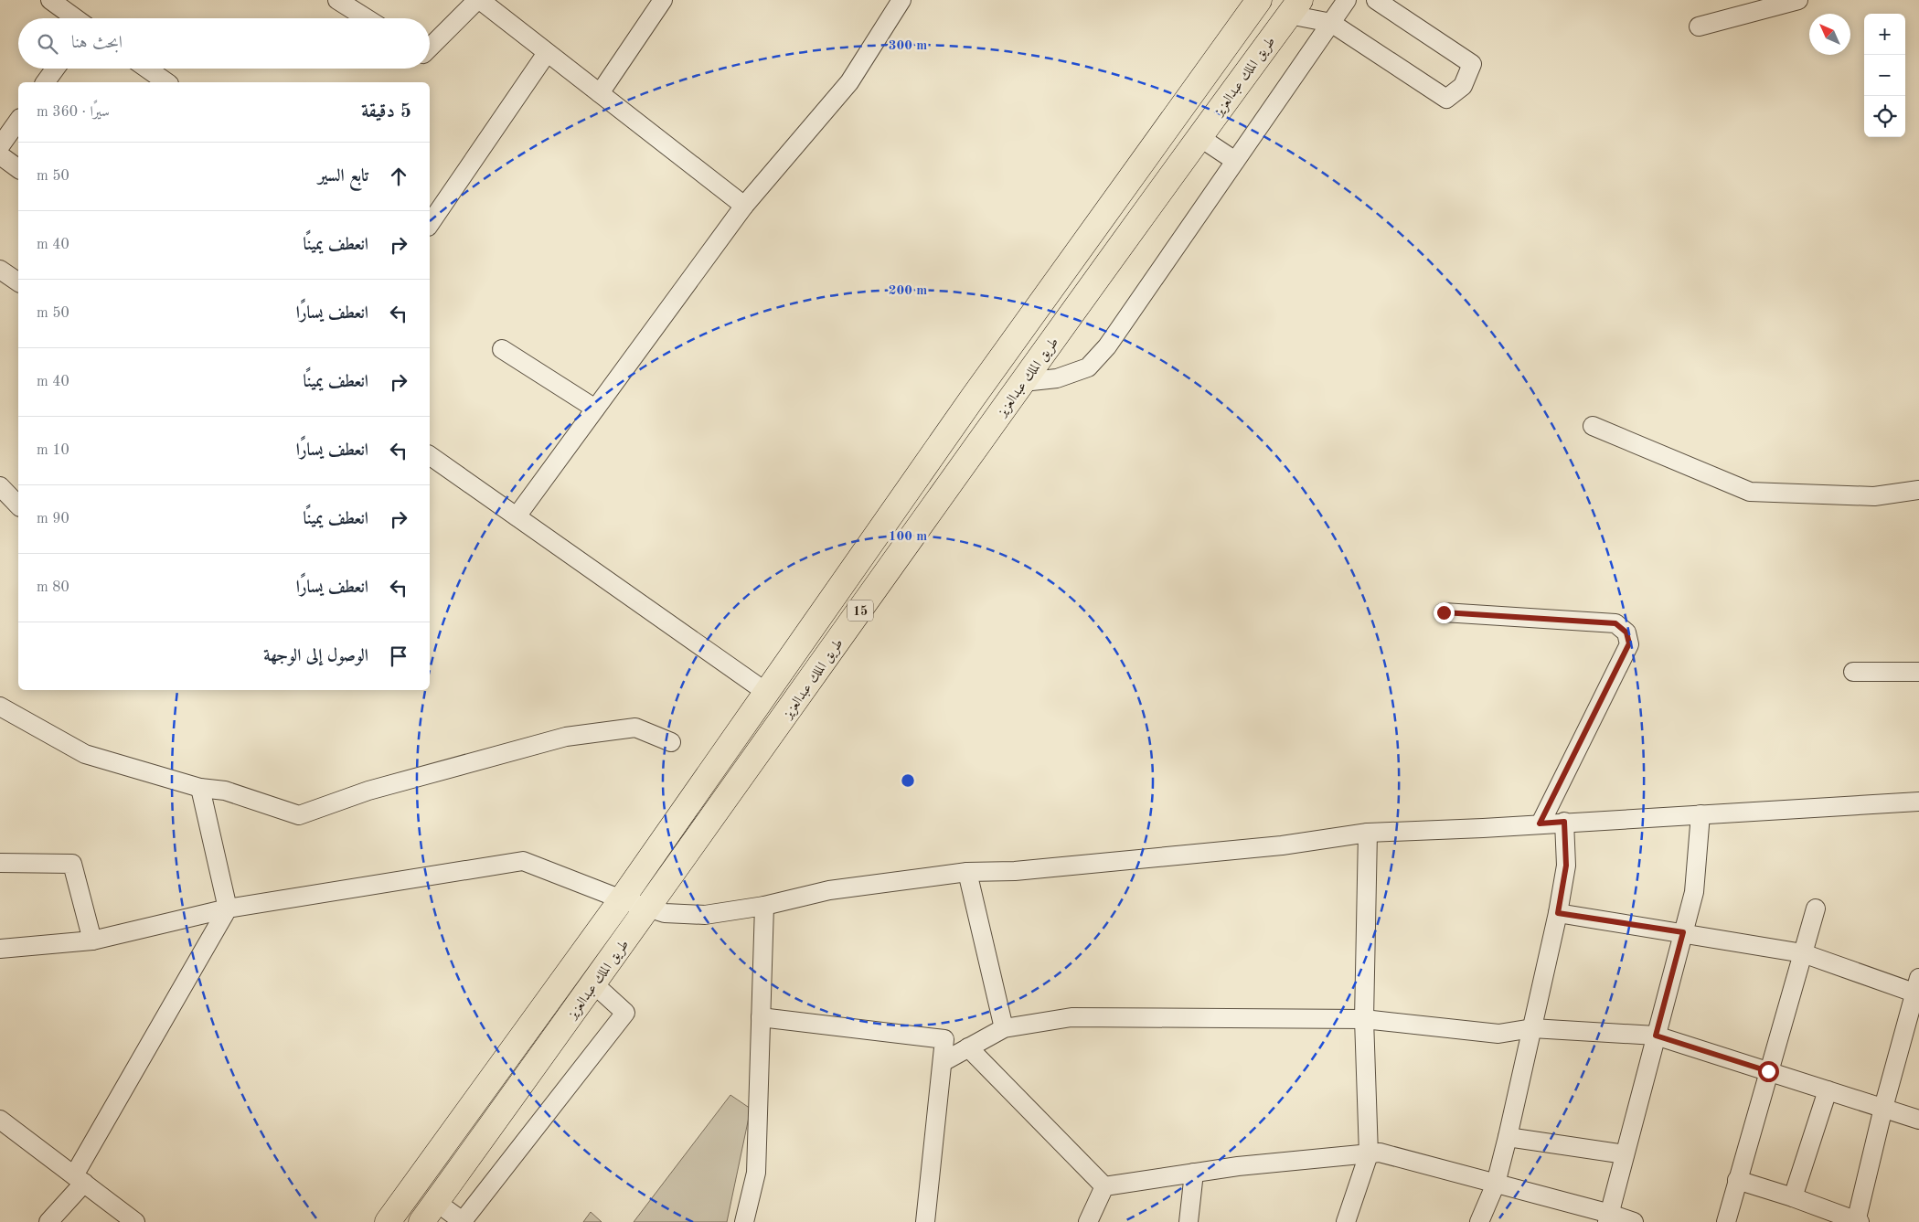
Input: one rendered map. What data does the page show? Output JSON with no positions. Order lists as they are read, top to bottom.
{
  "streets": {
    "highway": ["طريق الملك عبدالعزيز", "15"]
  },
  "north": "top left",
  "page": {
    "map_buttons": ["+", "−"],
    "search": "ابحث هنا",
    "heading": ["5 دقيقة", "سيرًا · 360 m"],
    "list": [
      ["تابع السير", "50 m"],
      ["انعطف يمينًا", "40 m"],
      ["انعطف يسارًا", "50 m"],
      ["انعطف يمينًا", "40 m"],
      ["انعطف يسارًا", "10 m"],
      ["انعطف يمينًا", "90 m"],
      ["انعطف يسارًا", "80 m"],
      "الوصول إلى الوجهة"
    ]
  },
  "rings": ["300 m", "200 m", "100 m"]
}
